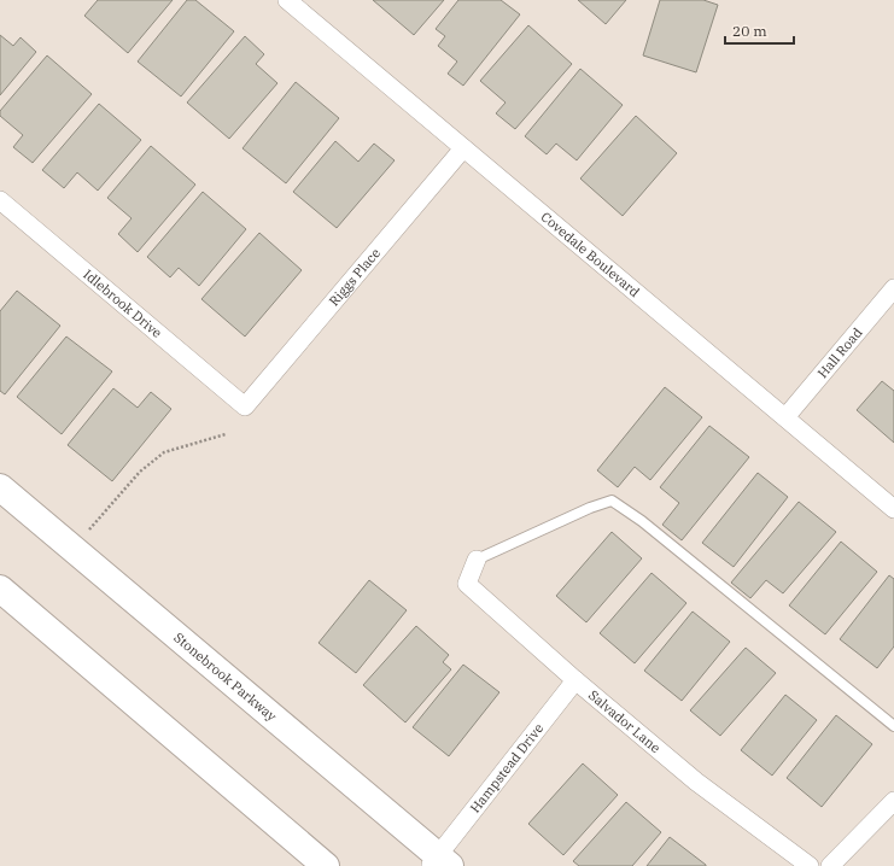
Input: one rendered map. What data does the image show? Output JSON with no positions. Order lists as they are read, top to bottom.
{
  "streets": {
    "main road": ["Stonebrook Parkway"],
    "street": [
      "Covedale Boulevard",
      "Riggs Place",
      "Idlebrook Drive",
      "Hall Road",
      "Salvador Lane",
      "Hampstead Drive"
    ]
  },
  "crossings": [
    ["Covedale Boulevard", "Riggs Place"],
    ["Covedale Boulevard", "Hall Road"],
    ["Riggs Place", "Idlebrook Drive"],
    ["Stonebrook Parkway", "Hampstead Drive"],
    ["Salvador Lane", "Hampstead Drive"]
  ],
  "scale_bar": "20 m"
}
